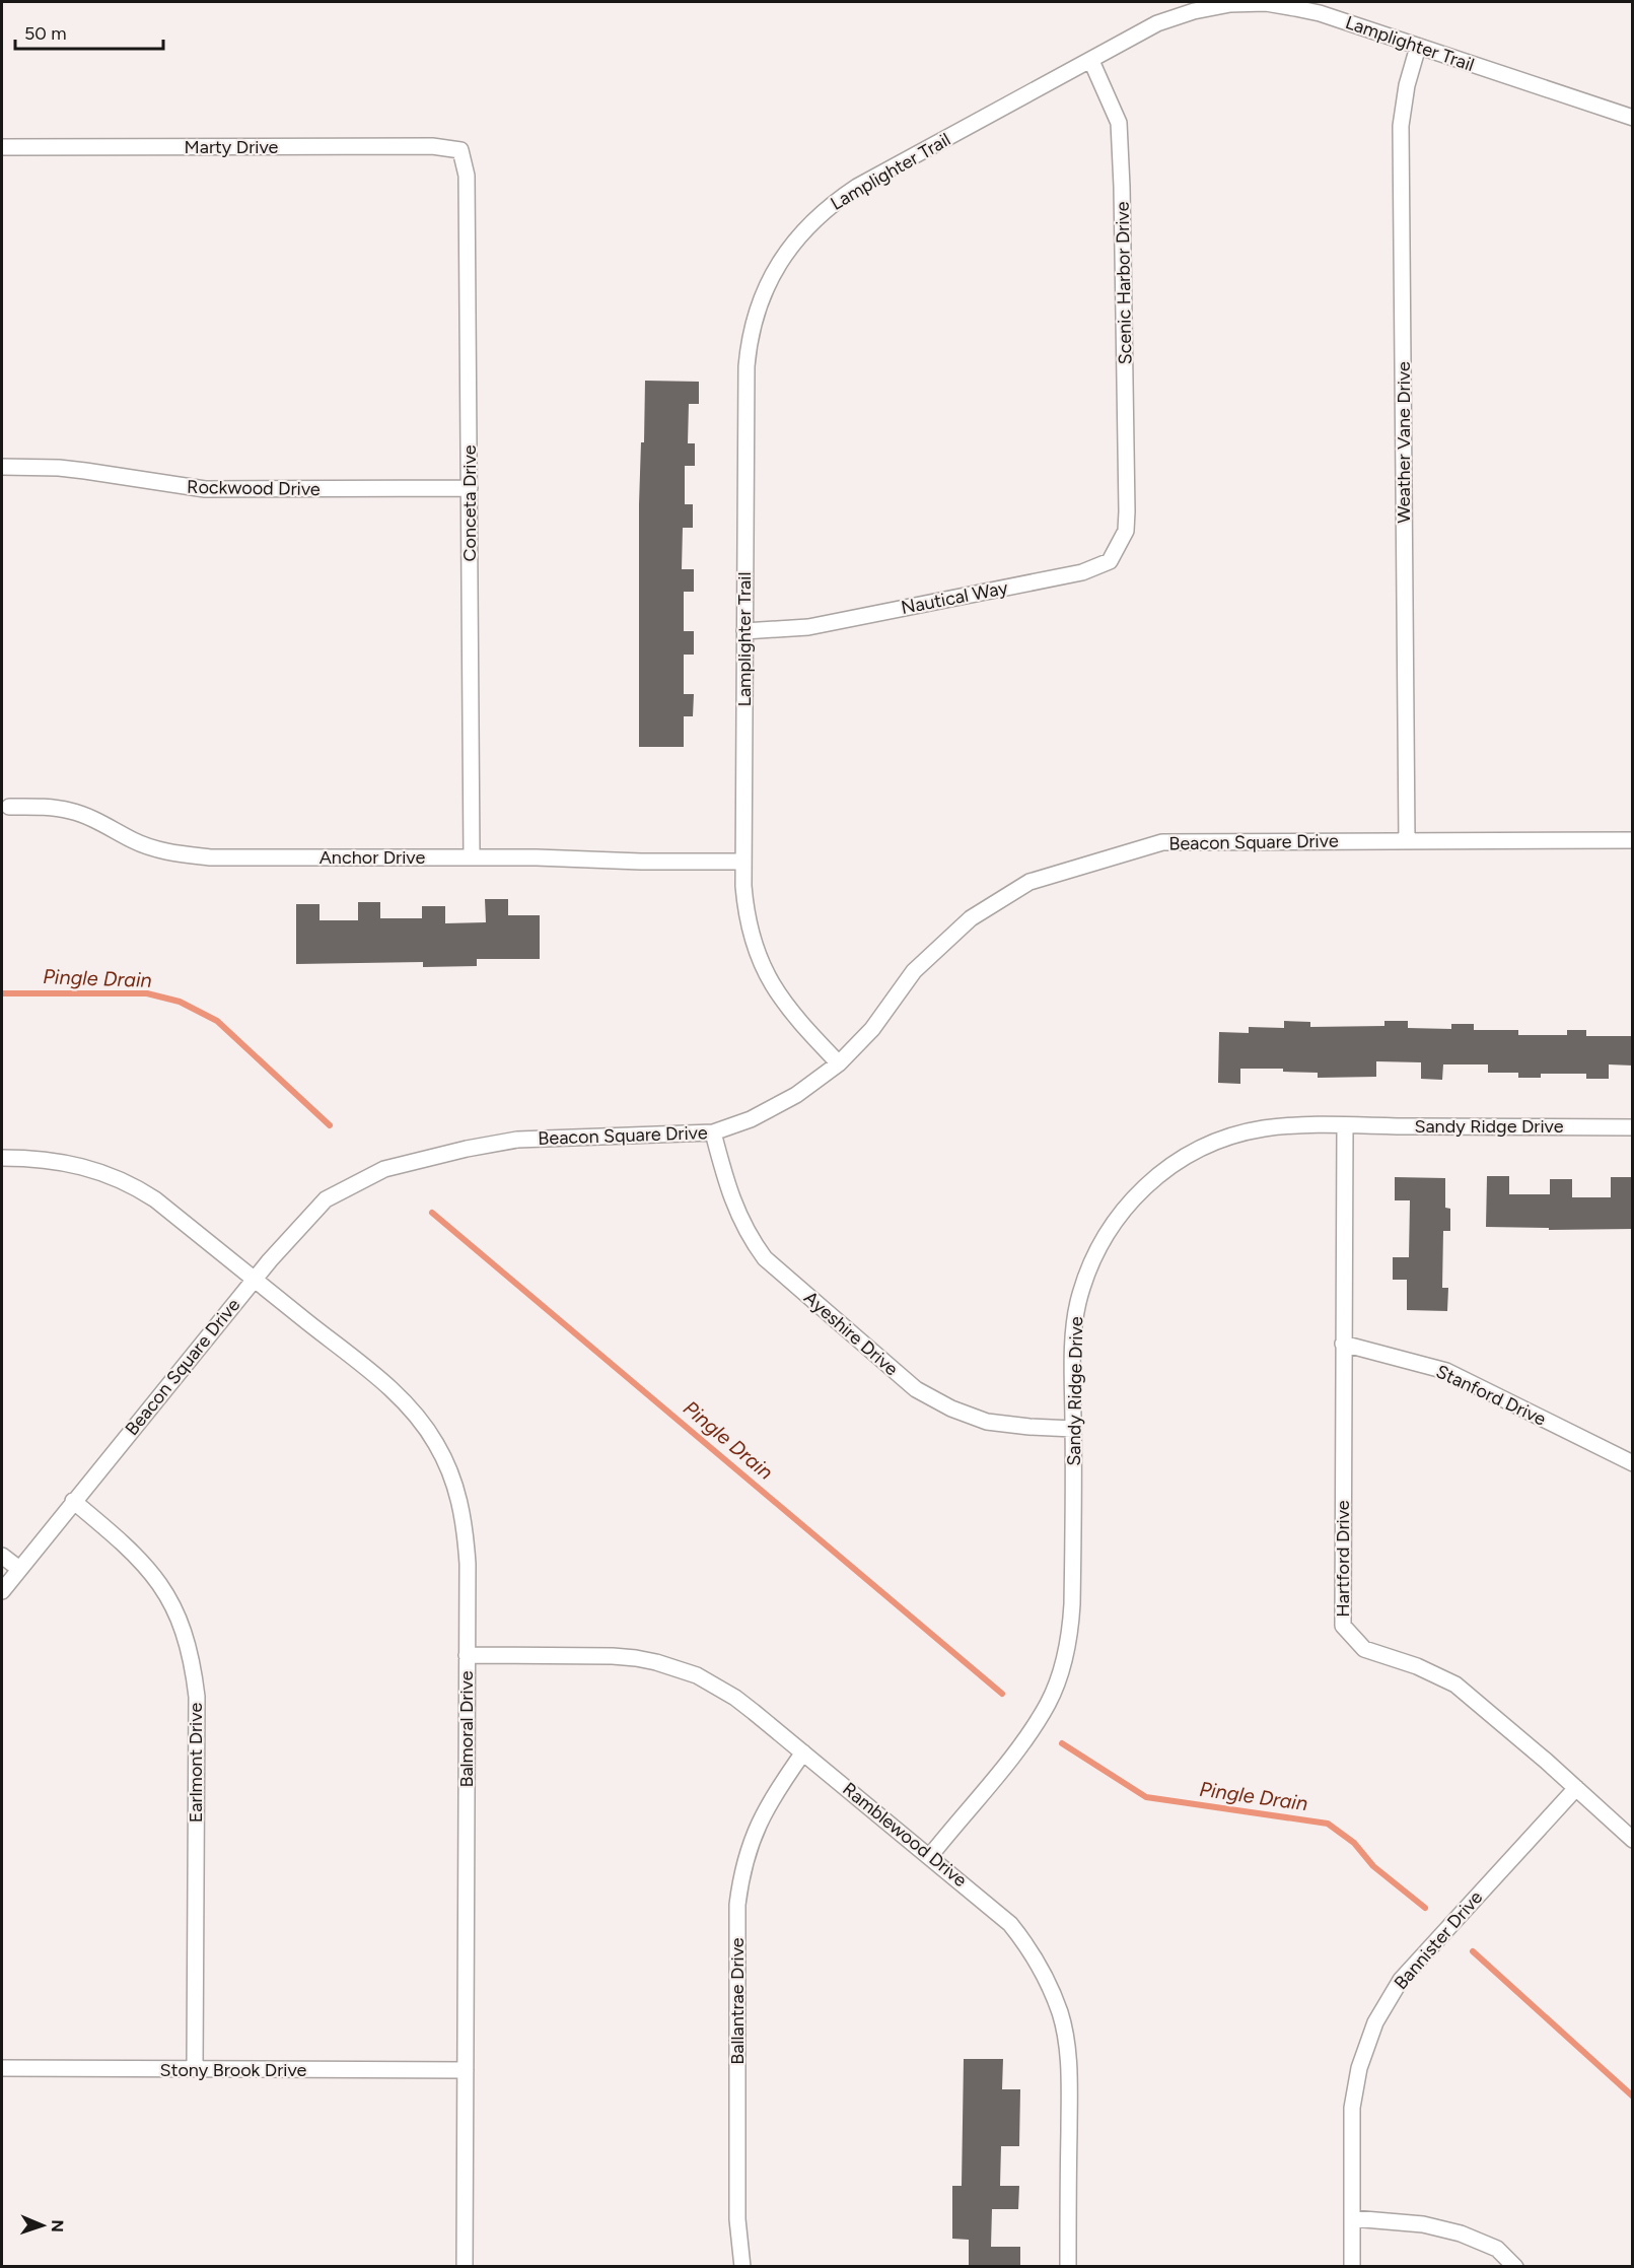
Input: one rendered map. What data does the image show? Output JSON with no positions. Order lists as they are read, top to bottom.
{
  "streets": {
    "street": [
      "Lamplighter Trail",
      "Marty Drive",
      "Scenic Harbor Drive",
      "Weather Vane Drive",
      "Rockwood Drive",
      "Conceta Drive",
      "Nautical Way",
      "Beacon Square Drive",
      "Anchor Drive",
      "Sandy Ridge Drive",
      "Ayeshire Drive",
      "Stanford Drive",
      "Hartford Drive",
      "Balmoral Drive",
      "Earlmont Drive",
      "Ramblewood Drive",
      "Bannister Drive",
      "Ballantrae Drive",
      "Stony Brook Drive"
    ]
  },
  "crossings": [
    ["Lamplighter Trail", "Scenic Harbor Drive"],
    ["Lamplighter Trail", "Weather Vane Drive"],
    ["Lamplighter Trail", "Nautical Way"],
    ["Lamplighter Trail", "Beacon Square Drive"],
    ["Lamplighter Trail", "Anchor Drive"],
    ["Marty Drive", "Conceta Drive"],
    ["Scenic Harbor Drive", "Nautical Way"],
    ["Weather Vane Drive", "Beacon Square Drive"],
    ["Rockwood Drive", "Conceta Drive"],
    ["Conceta Drive", "Anchor Drive"],
    ["Beacon Square Drive", "Ayeshire Drive"],
    ["Beacon Square Drive", "Balmoral Drive"],
    ["Beacon Square Drive", "Earlmont Drive"],
    ["Sandy Ridge Drive", "Ayeshire Drive"],
    ["Sandy Ridge Drive", "Hartford Drive"],
    ["Sandy Ridge Drive", "Ramblewood Drive"],
    ["Stanford Drive", "Hartford Drive"],
    ["Hartford Drive", "Bannister Drive"],
    ["Balmoral Drive", "Ramblewood Drive"],
    ["Balmoral Drive", "Stony Brook Drive"],
    ["Earlmont Drive", "Stony Brook Drive"],
    ["Ramblewood Drive", "Ballantrae Drive"]
  ],
  "water": ["Pingle Drain"],
  "scale_bar": "50 m",
  "north": "right"
}
